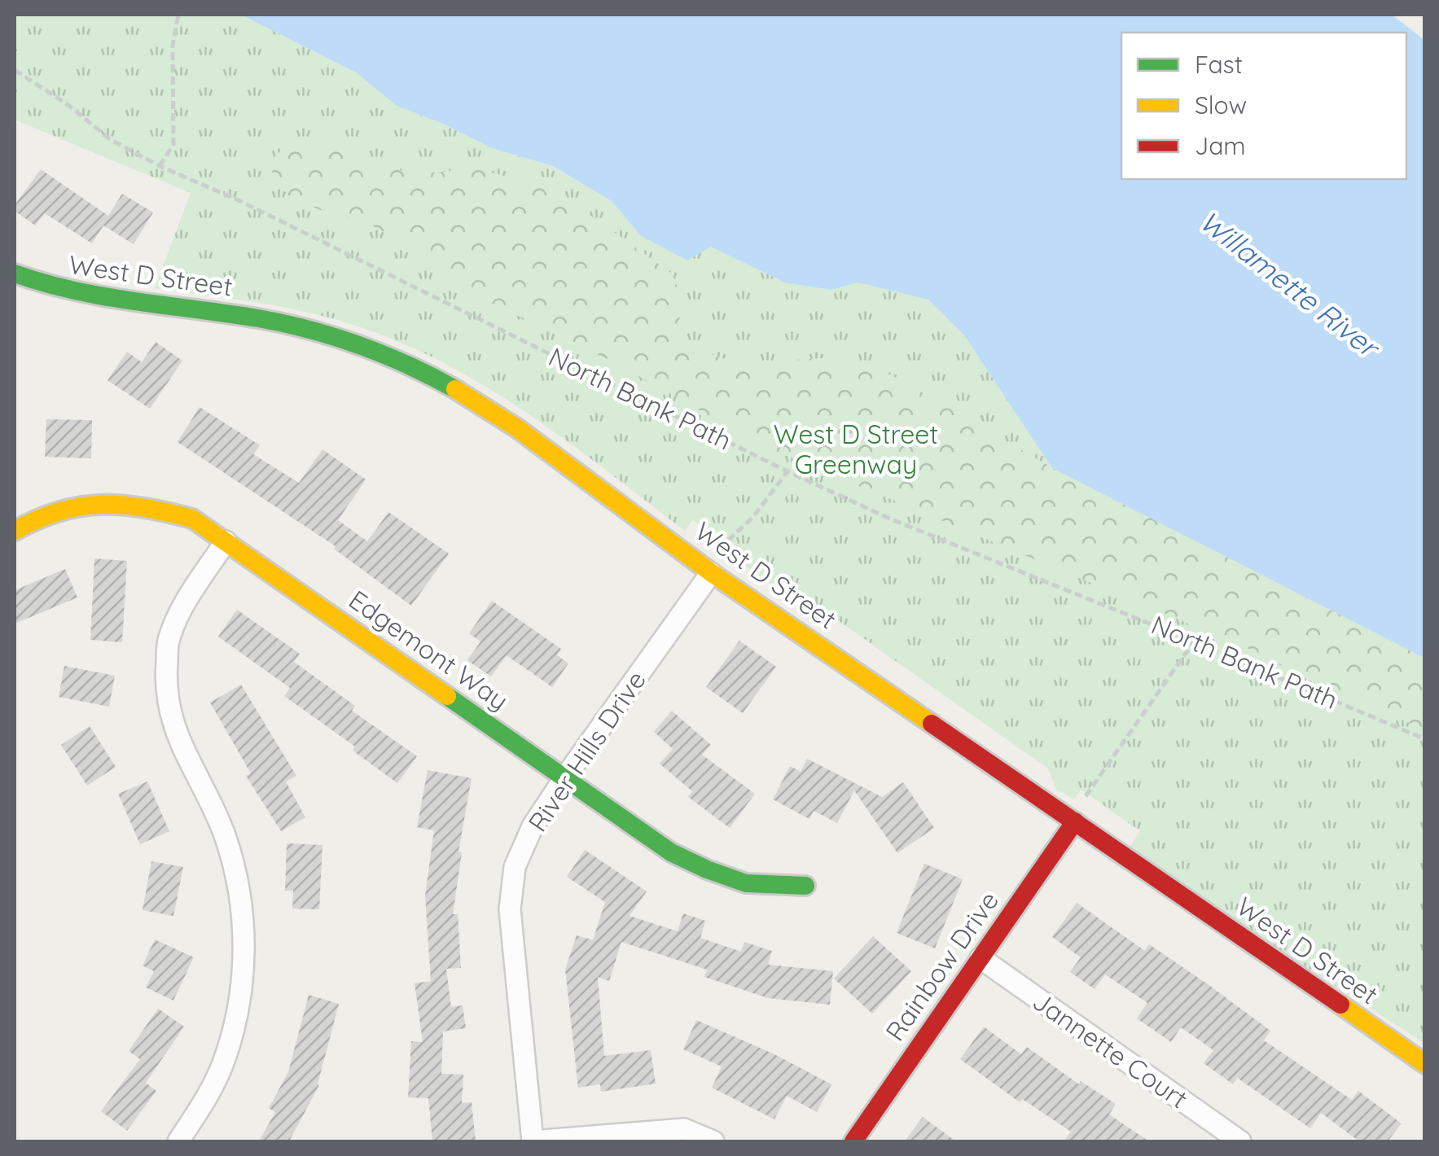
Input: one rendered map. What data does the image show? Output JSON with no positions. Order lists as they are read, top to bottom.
{
  "streets": {
    "street": [
      "West D Street",
      "Edgemont Way",
      "River Hills Drive",
      "Rainbow Drive",
      "Jannette Court"
    ],
    "path": ["North Bank Path"]
  },
  "crossings": [
    ["West D Street", "River Hills Drive"],
    ["West D Street", "Rainbow Drive"],
    ["Edgemont Way", "River Hills Drive"],
    ["Rainbow Drive", "Jannette Court"]
  ],
  "water": ["Willamette River"],
  "parks": ["West D Street Greenway"],
  "legend": ["Fast", "Slow", "Jam"]
}
